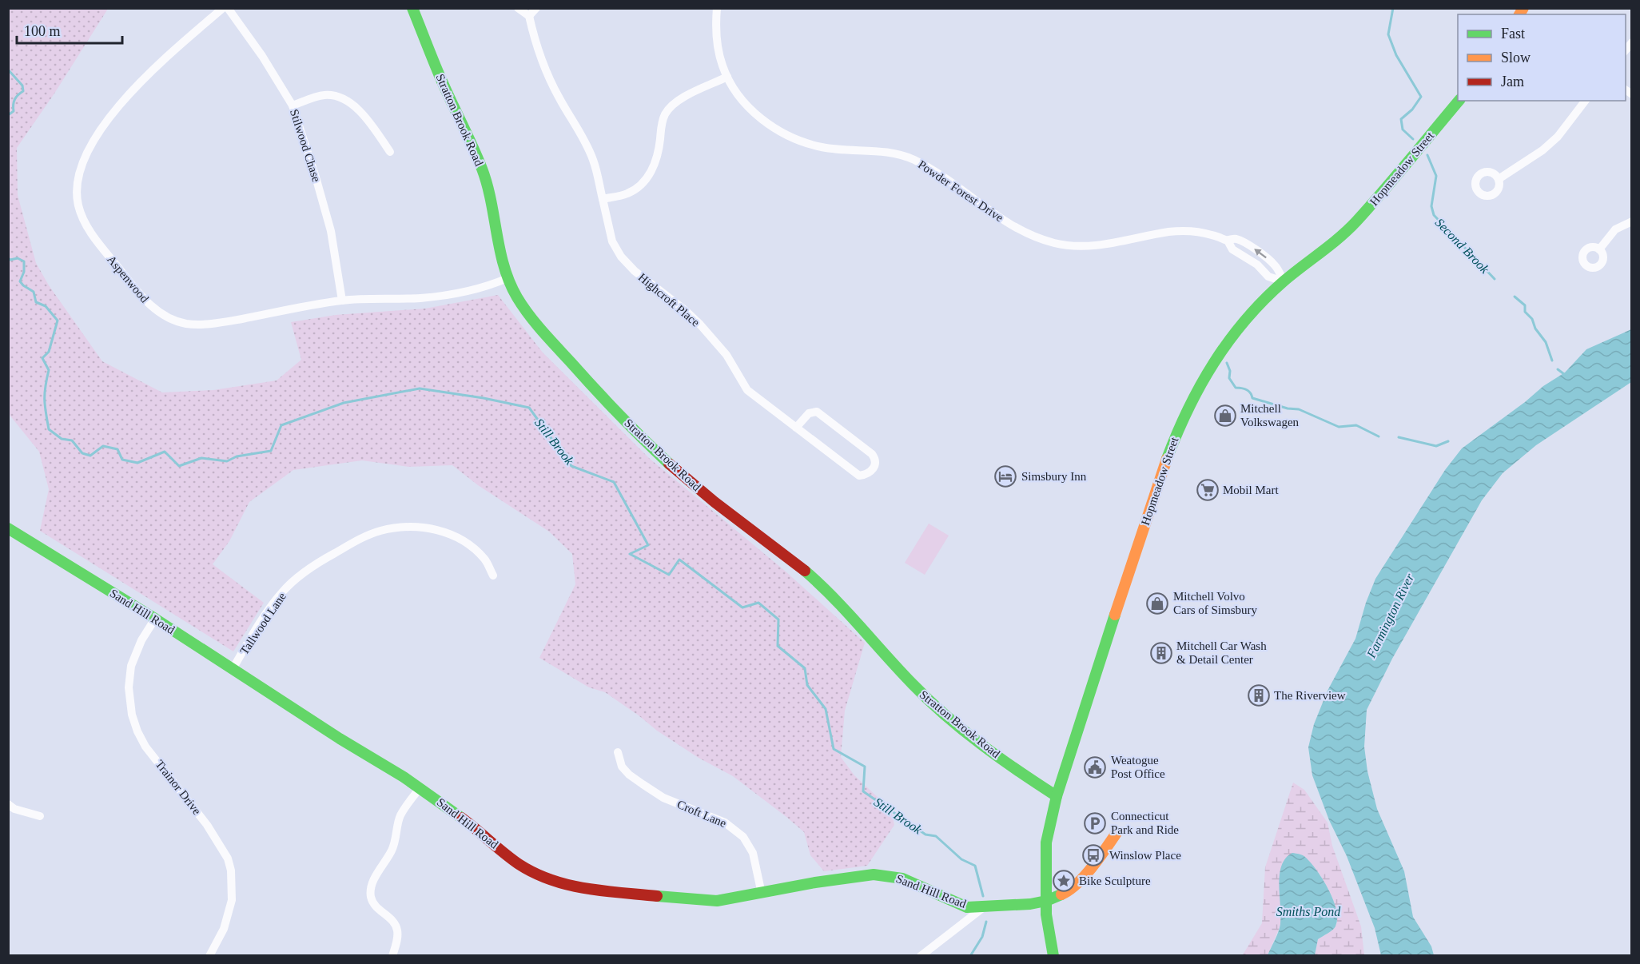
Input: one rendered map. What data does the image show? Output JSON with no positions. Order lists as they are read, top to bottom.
{
  "streets": {
    "main road": ["Stratton Brook Road", "Hopmeadow Street", "Sand Hill Road"],
    "street": [
      "Stilwood Chase",
      "Powder Forest Drive",
      "Aspenwood",
      "Highcroft Place",
      "Tallwood Lane",
      "Trainor Drive",
      "Croft Lane"
    ]
  },
  "crossings": [
    ["Stratton Brook Road", "Hopmeadow Street"],
    ["Stratton Brook Road", "Aspenwood"],
    ["Stilwood Chase", "Aspenwood"],
    ["Hopmeadow Street", "Powder Forest Drive"],
    ["Hopmeadow Street", "Sand Hill Road"],
    ["Sand Hill Road", "Tallwood Lane"],
    ["Sand Hill Road", "Trainor Drive"],
    ["Sand Hill Road", "Croft Lane"]
  ],
  "water": [
    "Second Brook",
    "Still Brook",
    "Farmington River",
    "Smiths Pond"
  ],
  "places": {
    "shop": ["Mitchell Volkswagen", "Mitchell Volvo Cars of Simsbury"],
    "hotel": ["Simsbury Inn"],
    "supermarket": ["Mobil Mart"],
    "building": ["Mitchell Car Wash & Detail Center", "The Riverview"],
    "public building": ["Weatogue Post Office"],
    "parking": ["Connecticut Park and Ride"],
    "bus stop": ["Winslow Place"],
    "place": ["Bike Sculpture"]
  },
  "legend": ["Fast", "Slow", "Jam"],
  "scale_bar": "100 m"
}
